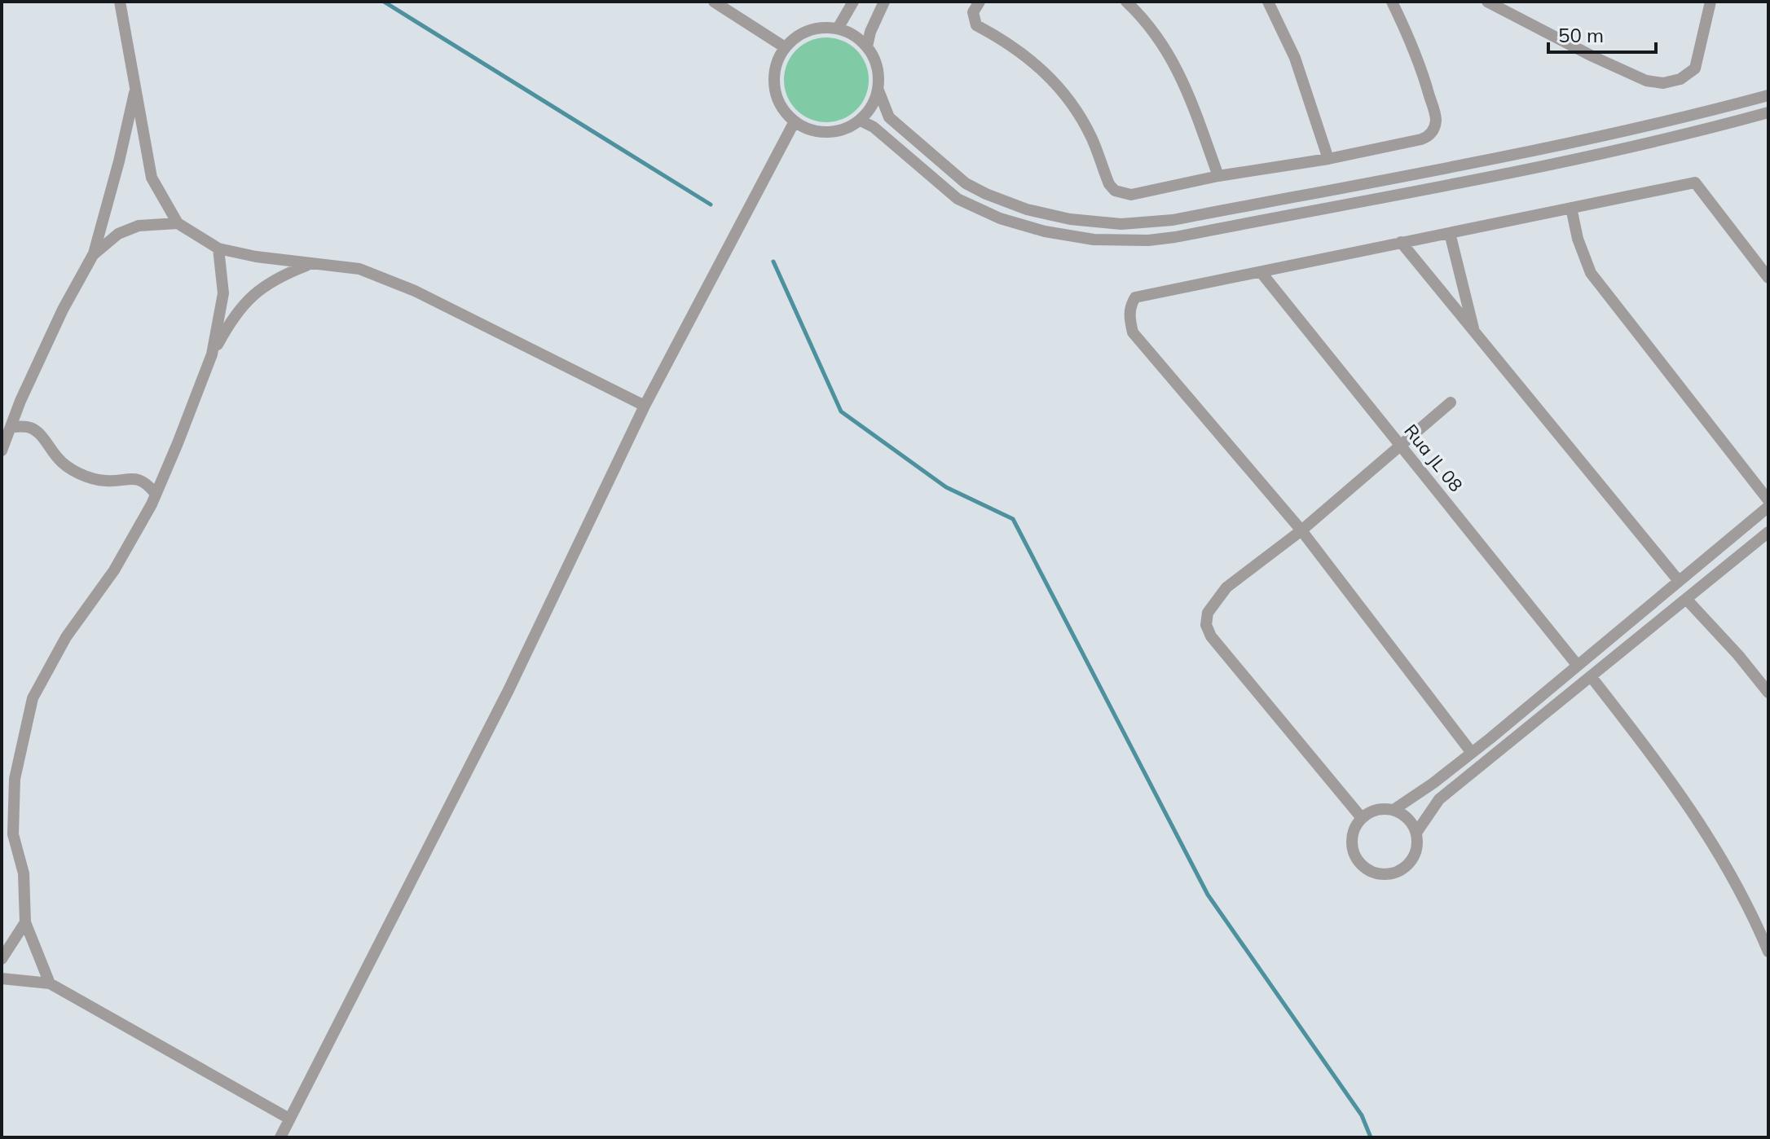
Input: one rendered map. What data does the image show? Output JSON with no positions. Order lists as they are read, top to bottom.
{
  "streets": {
    "street": ["Rua JL 08"]
  },
  "scale_bar": "50 m"
}
